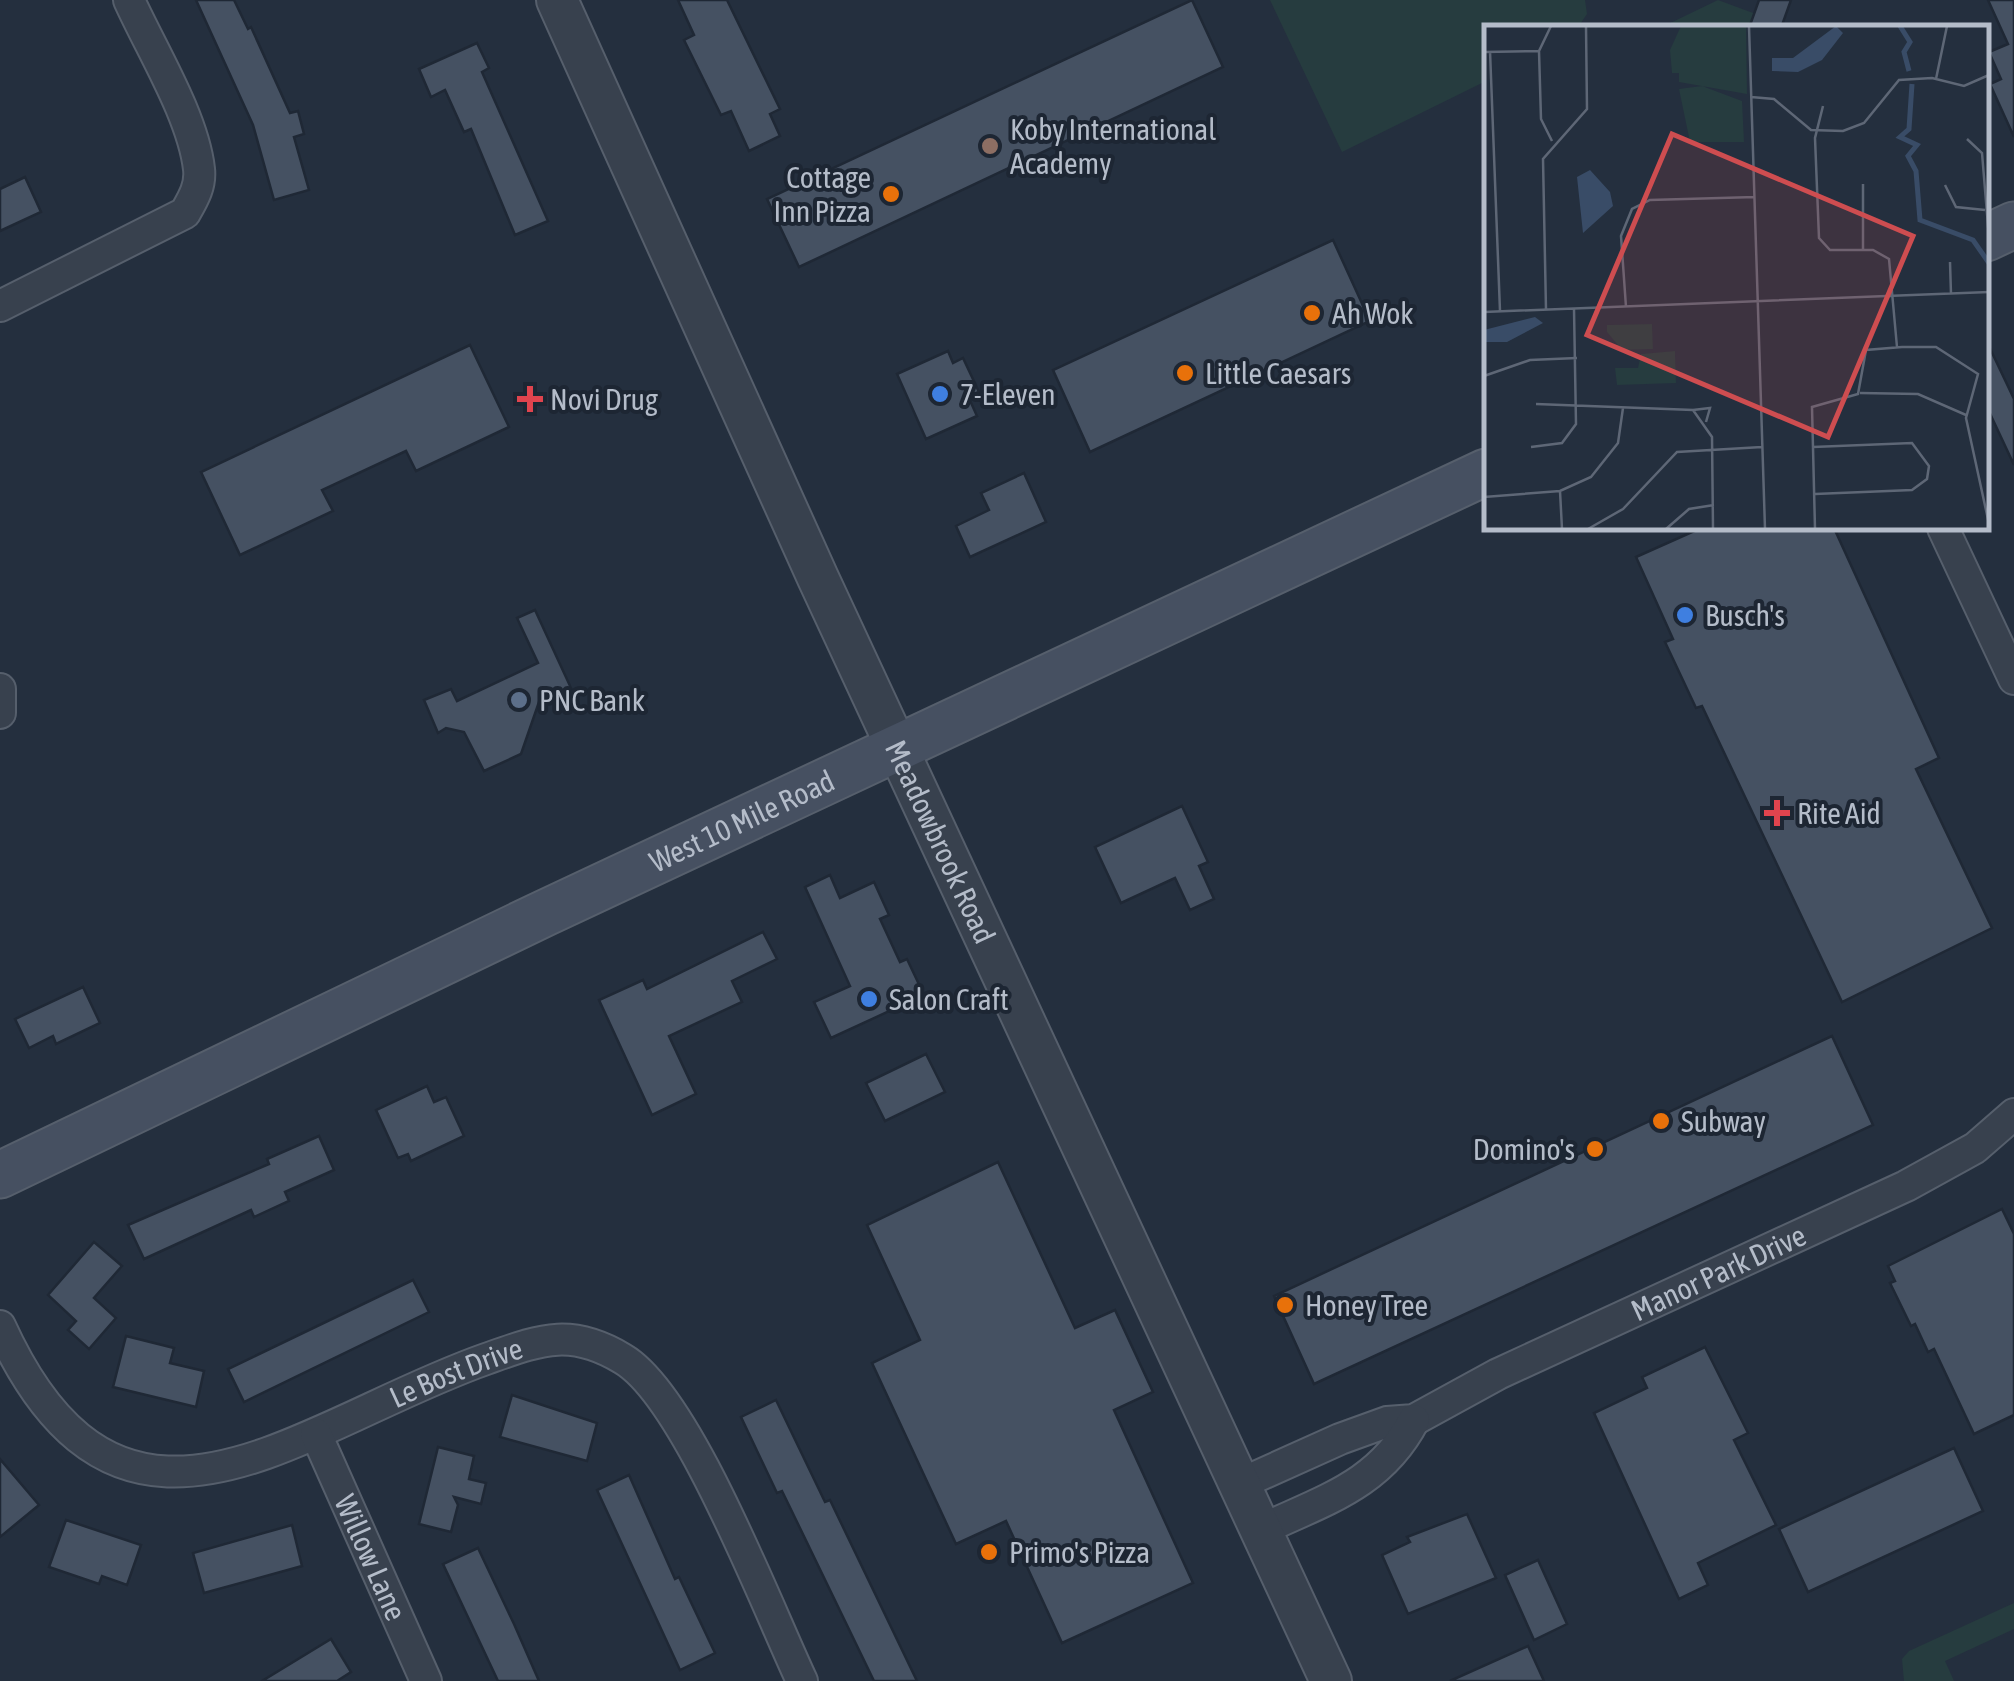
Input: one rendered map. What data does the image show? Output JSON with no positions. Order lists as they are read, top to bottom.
{
  "streets": {
    "main road": ["West 10 Mile Road"],
    "street": [
      "Meadowbrook Road",
      "Manor Park Drive",
      "Le Bost Drive",
      "Willow Lane"
    ]
  },
  "crossings": [
    ["West 10 Mile Road", "Meadowbrook Road"],
    ["Meadowbrook Road", "Manor Park Drive"],
    ["Le Bost Drive", "Willow Lane"]
  ],
  "places": {
    "other": [
      "Koby International Academy",
      "Cottage Inn Pizza",
      "Ah Wok",
      "Little Caesars",
      "7-Eleven",
      "Busch's",
      "PNC Bank",
      "Salon Craft",
      "Subway",
      "Domino's",
      "Honey Tree",
      "Primo's Pizza"
    ],
    "health": ["Novi Drug", "Rite Aid"]
  }
}
